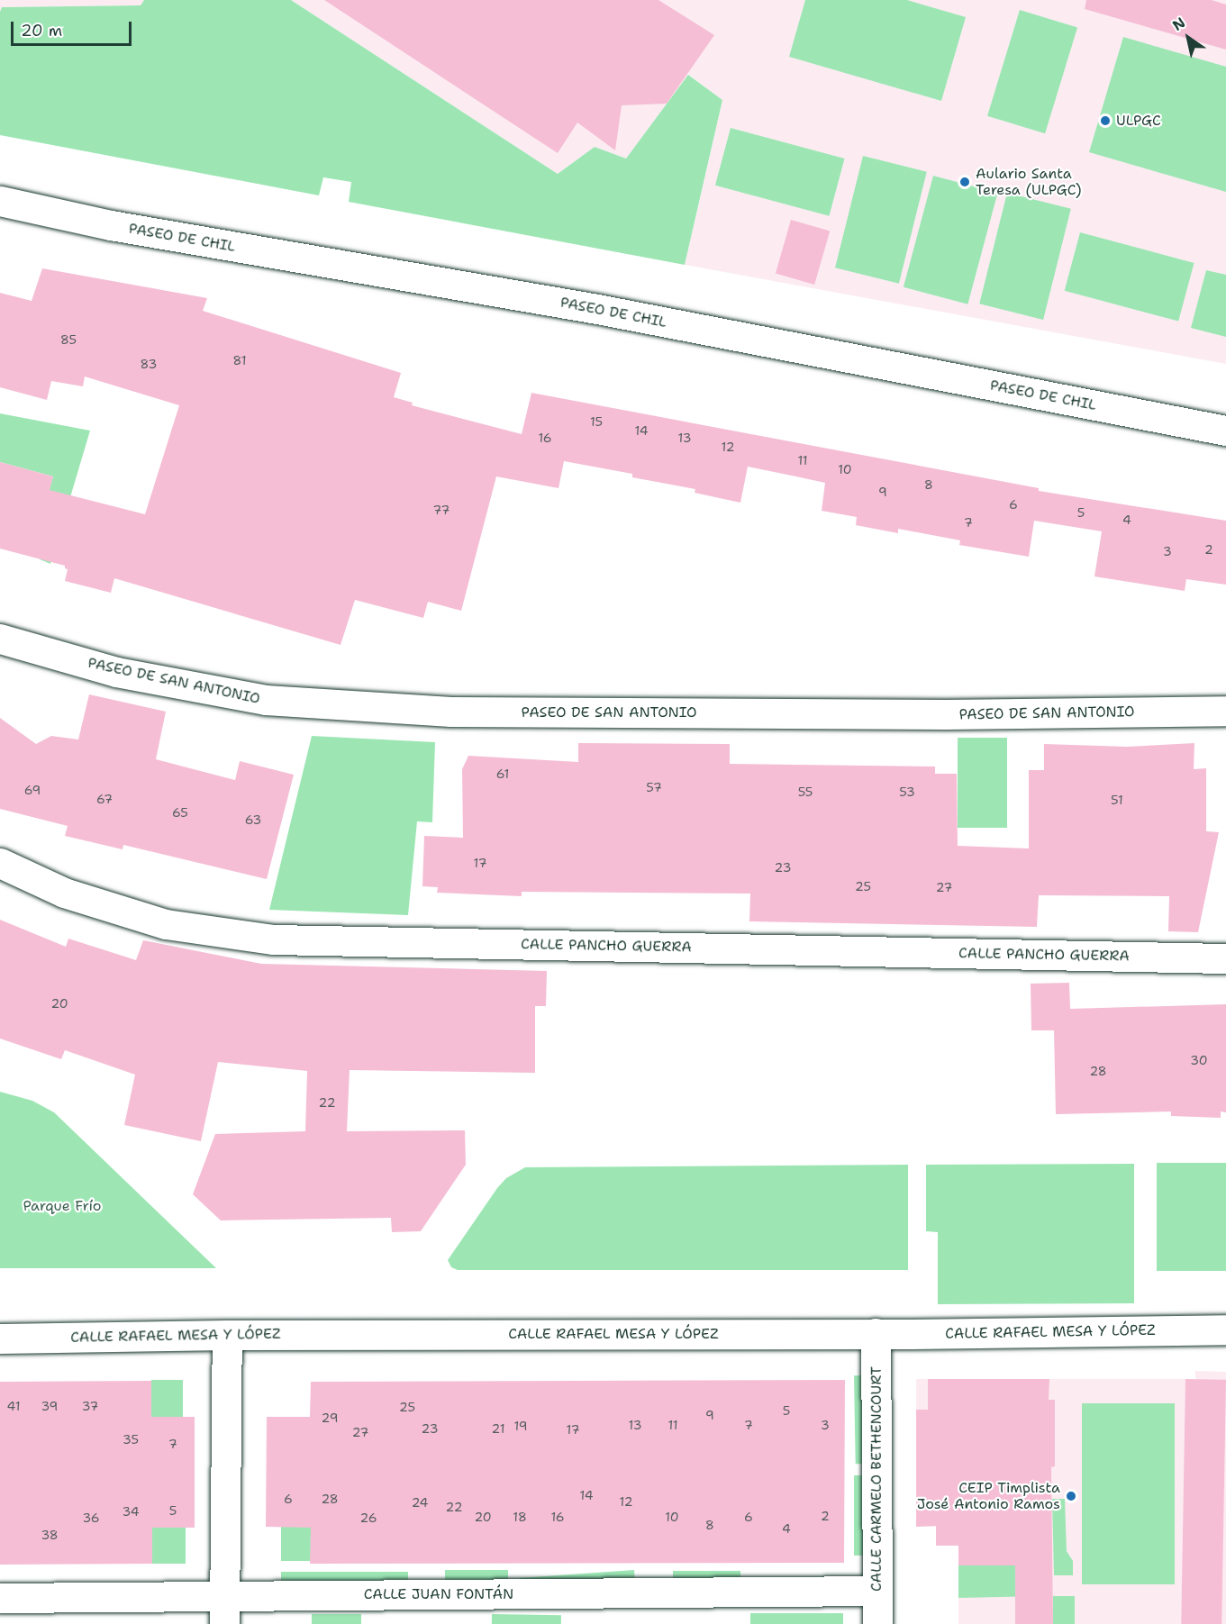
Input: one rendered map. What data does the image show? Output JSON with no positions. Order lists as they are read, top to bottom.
{
  "streets": {
    "street": [
      "PASEO DE CHIL",
      "PASEO DE SAN ANTONIO",
      "CALLE PANCHO GUERRA",
      "CALLE RAFAEL MESA Y LÓPEZ",
      "CALLE CARMELO BETHENCOURT",
      "CALLE JUAN FONTÁN"
    ]
  },
  "crossings": [
    ["CALLE RAFAEL MESA Y LÓPEZ", "CALLE CARMELO BETHENCOURT"],
    ["CALLE CARMELO BETHENCOURT", "CALLE JUAN FONTÁN"]
  ],
  "parks": ["Parque Frío"],
  "places": ["ULPGC", "Aulario Santa Teresa (ULPGC)", "CEIP Timplista José Antonio Ramos"],
  "house_numbers": [
    "85",
    "81",
    "83",
    "15",
    "14",
    "16",
    "13",
    "12",
    "11",
    "10",
    "8",
    "9",
    "6",
    "77",
    "5",
    "4",
    "7",
    "2",
    "3",
    "61",
    "57",
    "69",
    "55",
    "53",
    "67",
    "51",
    "65",
    "63",
    "17",
    "23",
    "25",
    "27",
    "20",
    "30",
    "28",
    "22",
    "41",
    "39",
    "37",
    "25",
    "5",
    "9",
    "29",
    "13",
    "11",
    "7",
    "3",
    "19",
    "23",
    "21",
    "17",
    "27",
    "35",
    "7",
    "14",
    "6",
    "28",
    "12",
    "24",
    "22",
    "5",
    "34",
    "2",
    "20",
    "18",
    "16",
    "10",
    "6",
    "36",
    "26",
    "8",
    "4",
    "38"
  ],
  "scale_bar": "20 m",
  "north": "top left"
}
